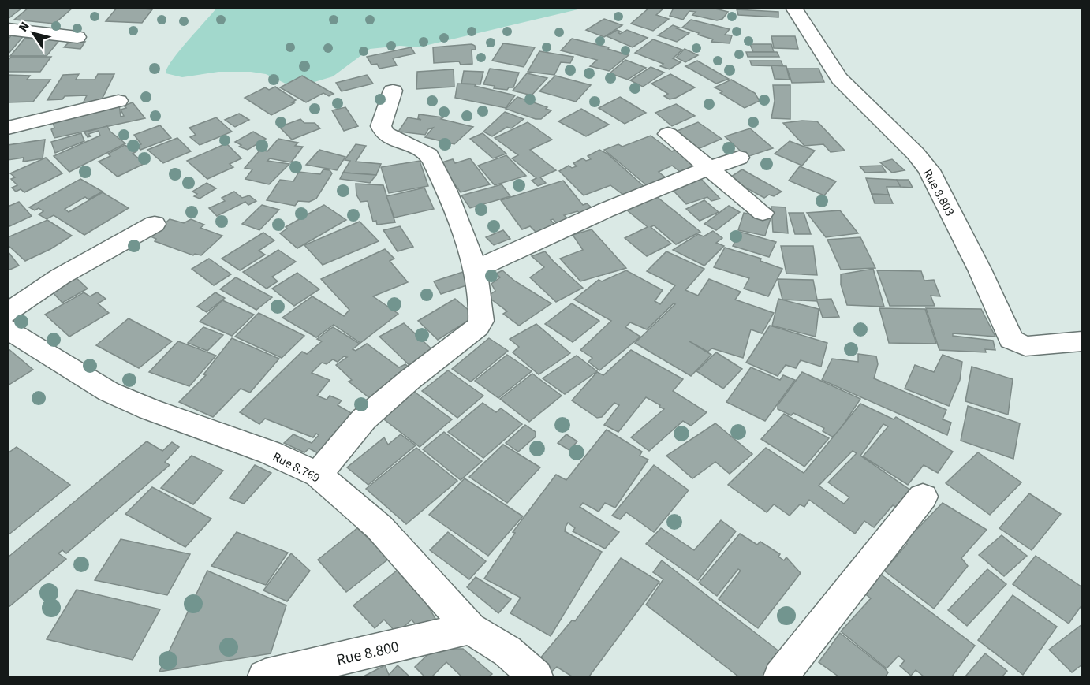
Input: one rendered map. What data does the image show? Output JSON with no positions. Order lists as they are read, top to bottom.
{
  "streets": {
    "street": ["Rue 8.803", "Rue 8.769", "Rue 8.800"]
  },
  "crossings": [
    ["Rue 8.769", "Rue 8.800"]
  ],
  "north": "top left"
}
